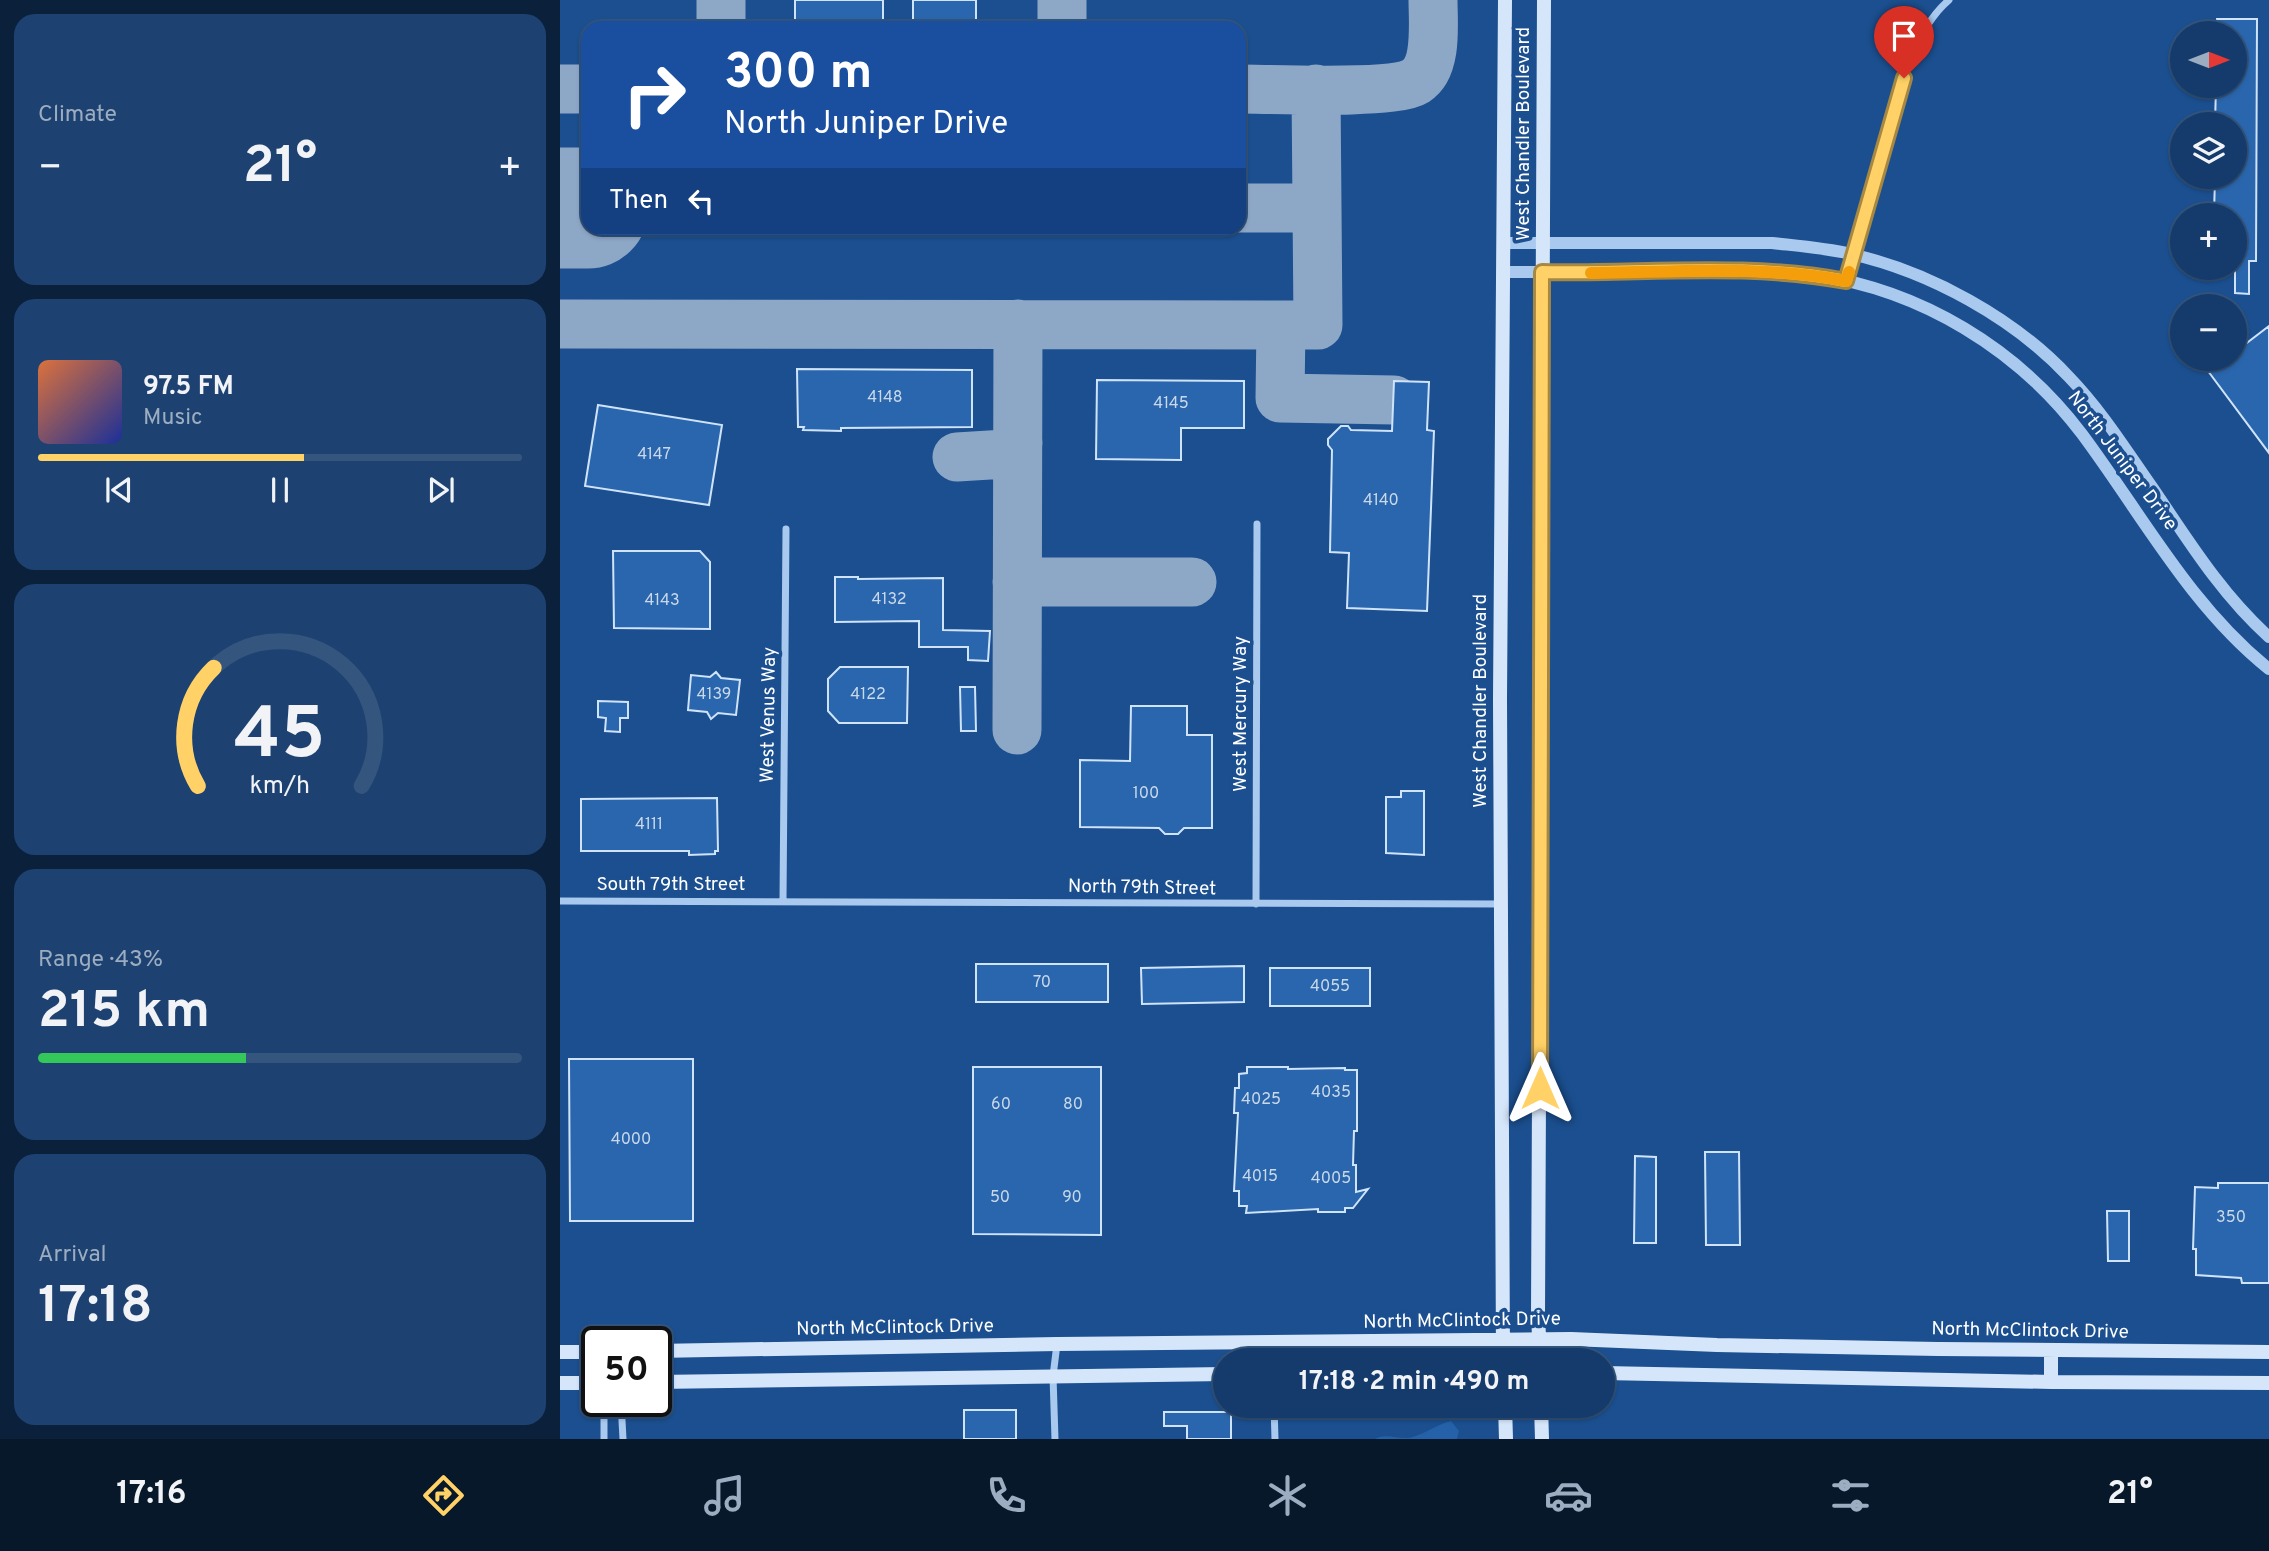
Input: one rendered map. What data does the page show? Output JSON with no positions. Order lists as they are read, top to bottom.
{
  "streets": {
    "main road": ["West Chandler Boulevard", "North McClintock Drive"],
    "street": [
      "North Juniper Drive",
      "West Mercury Way",
      "West Venus Way",
      "South 79th Street",
      "North 79th Street"
    ]
  },
  "crossings": [
    ["West Chandler Boulevard", "North Juniper Drive"],
    ["West Chandler Boulevard", "North 79th Street"],
    ["West Chandler Boulevard", "North McClintock Drive"],
    ["West Mercury Way", "North 79th Street"],
    ["West Venus Way", "South 79th Street"],
    ["West Venus Way", "North 79th Street"],
    ["South 79th Street", "North 79th Street"]
  ],
  "house_numbers": [
    "4148",
    "4145",
    "4147",
    "4140",
    "4132",
    "4143",
    "4139",
    "4122",
    "100",
    "4111",
    "70",
    "4055",
    "4035",
    "4025",
    "60",
    "80",
    "4000",
    "4015",
    "4005",
    "50",
    "90",
    "350"
  ],
  "north": "right",
  "page": {
    "tile": [
      "Climate",
      ["Range · 43%", "215 km"],
      ["Arrival", "17:18"]
    ],
    "map_buttons": ["+", "−"],
    "turn": ["300 m", "North Juniper Drive"],
    "heat": ["−", "21°", "+"],
    "then": "Then",
    "song": ["97.5 FM", "Music"],
    "limit": "50",
    "trip": "17:18 · 2 min · 490 m",
    "tabs": ["17:16", "21°"],
    "gauge": ["45", "km/h"]
  }
}
